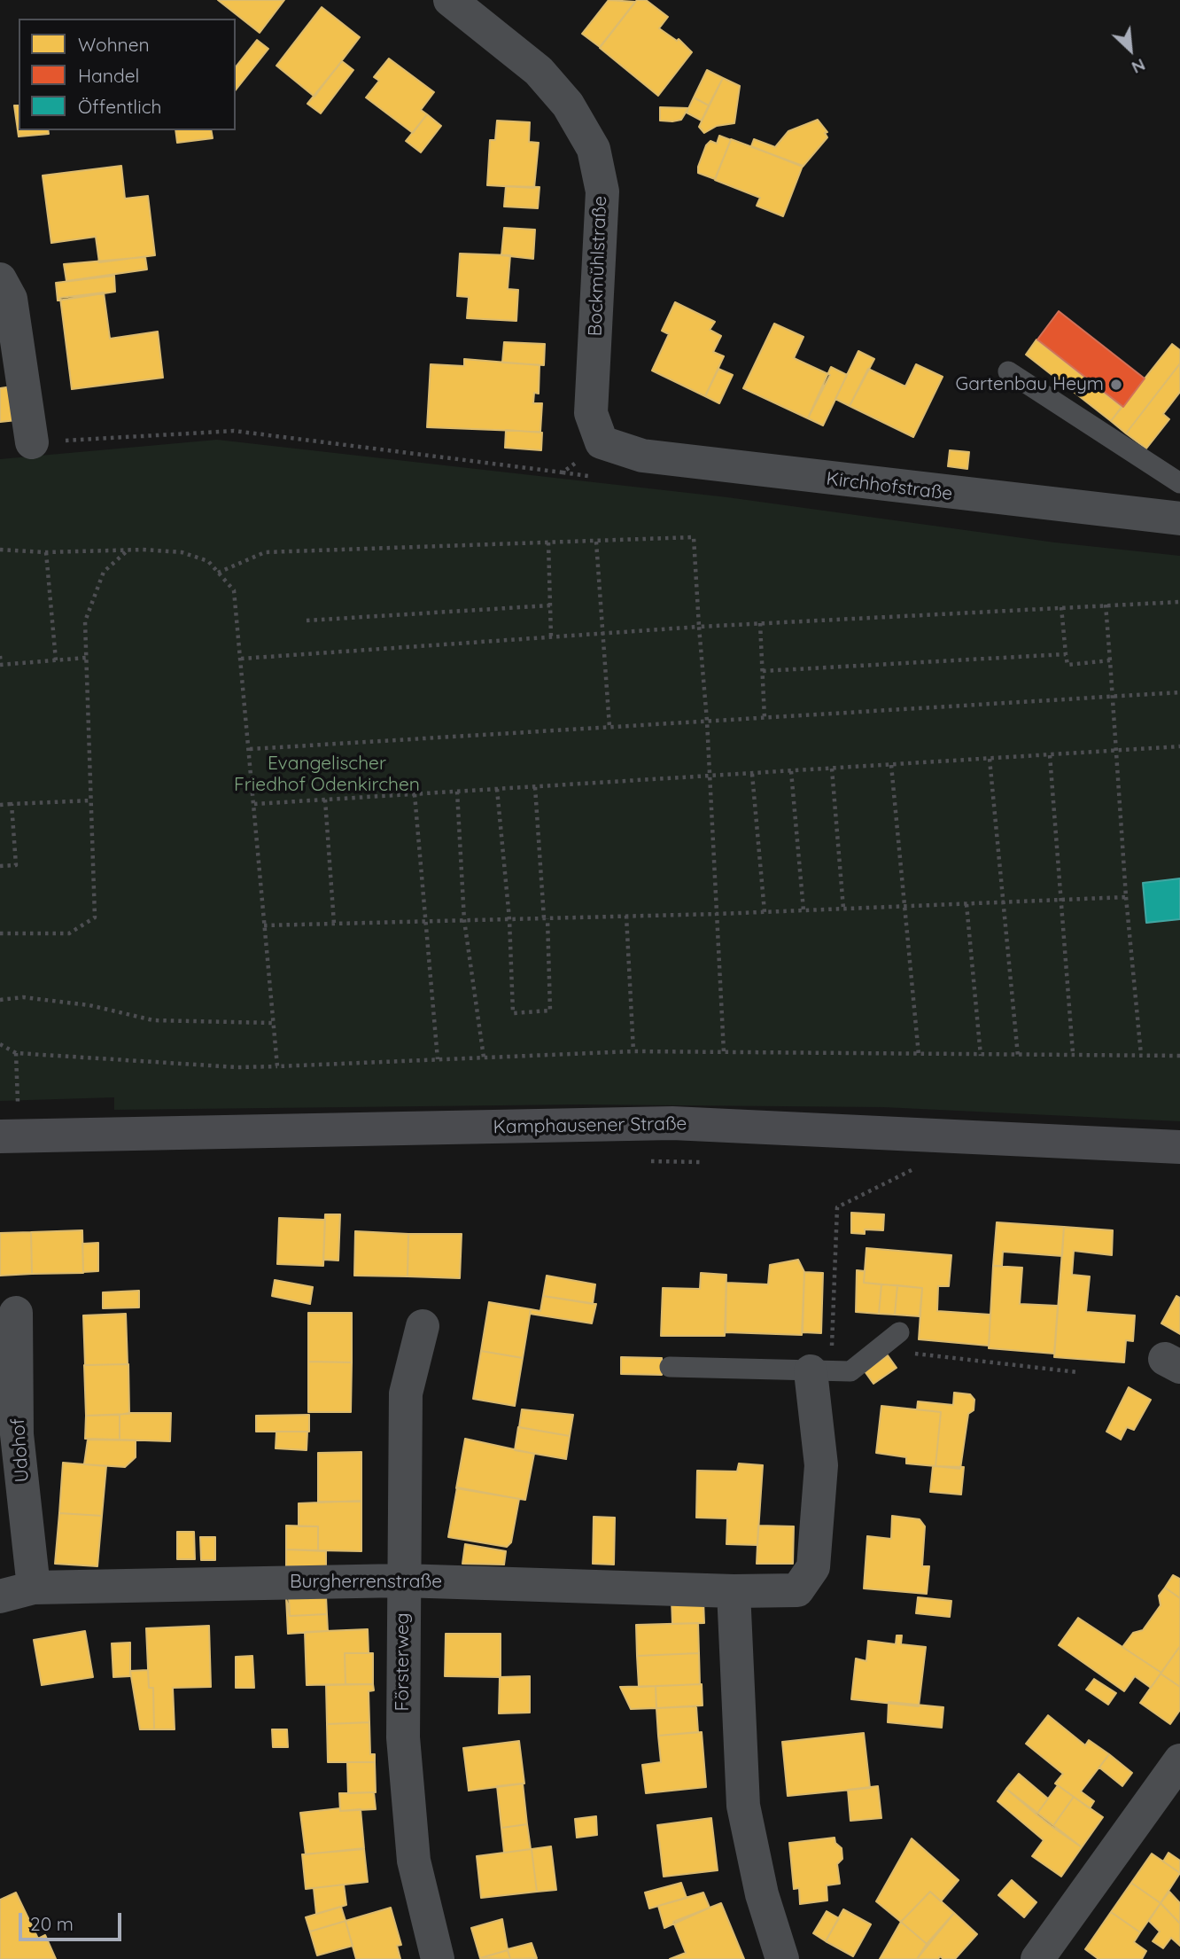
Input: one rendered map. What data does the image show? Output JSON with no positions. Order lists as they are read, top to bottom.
{
  "streets": {
    "main road": ["Kamphausener Straße"],
    "street": [
      "Bockmühlstraße",
      "Kirchhofstraße",
      "Udohof",
      "Burgherrenstraße",
      "Försterweg"
    ]
  },
  "crossings": [
    ["Bockmühlstraße", "Kirchhofstraße"],
    ["Udohof", "Burgherrenstraße"],
    ["Burgherrenstraße", "Försterweg"]
  ],
  "parks": ["Evangelischer Friedhof Odenkirchen"],
  "places": ["Gartenbau Heym"],
  "legend": ["Wohnen", "Handel", "Öffentlich"],
  "scale_bar": "20 m",
  "north": "bottom right"
}
